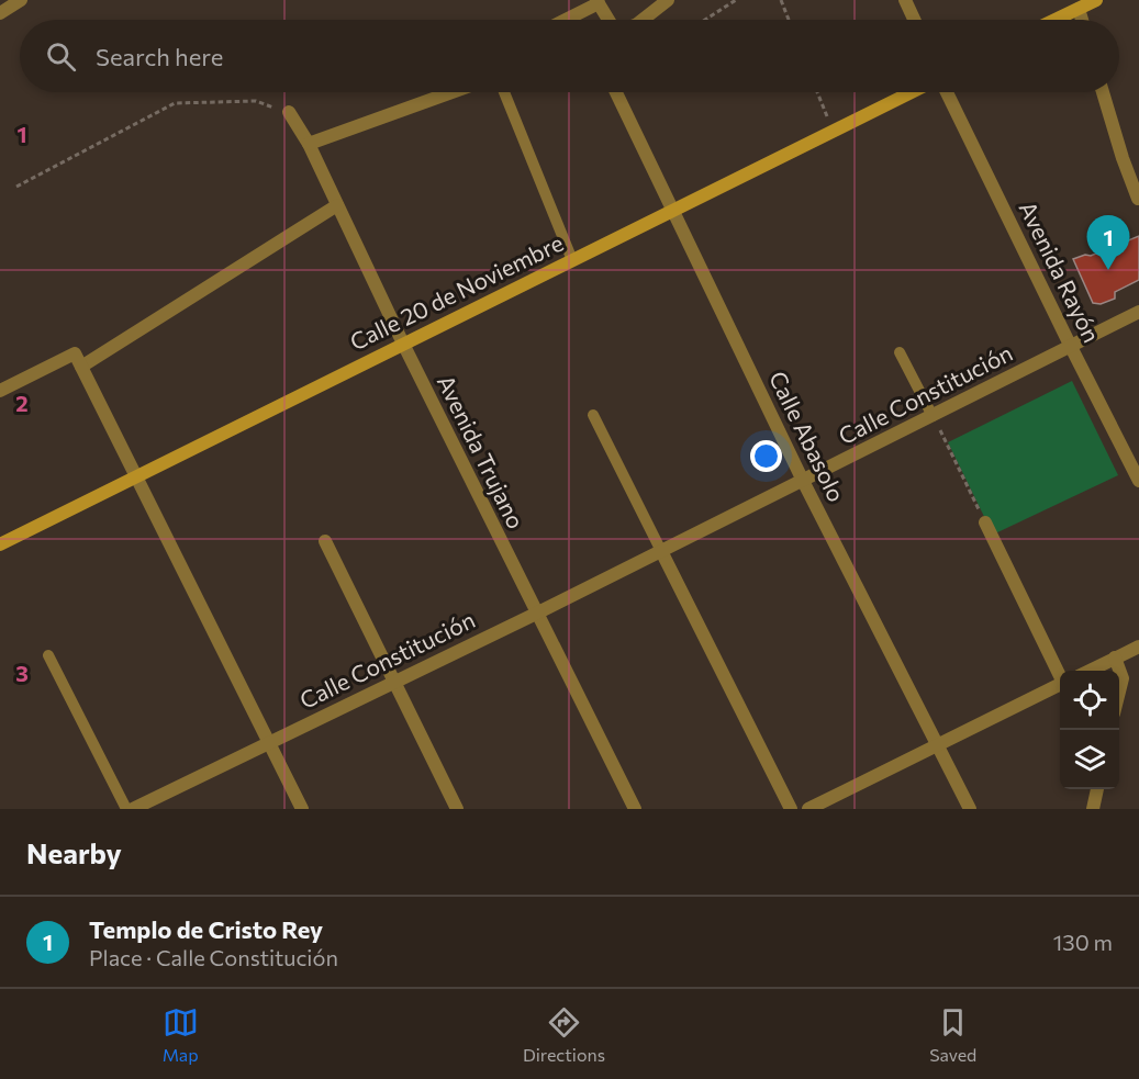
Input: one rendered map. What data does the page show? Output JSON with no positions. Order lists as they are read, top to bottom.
{
  "streets": {
    "main road": ["Calle 20 de Noviembre"],
    "street": [
      "Avenida Rayón",
      "Calle Constitución",
      "Calle Abasolo",
      "Avenida Trujano"
    ]
  },
  "crossings": [
    ["Avenida Rayón", "Calle Constitución"],
    ["Calle 20 de Noviembre", "Calle Abasolo"],
    ["Calle 20 de Noviembre", "Avenida Trujano"],
    ["Calle Constitución", "Calle Abasolo"],
    ["Calle Constitución", "Avenida Trujano"]
  ],
  "page": {
    "search": "Search here",
    "pins": "1",
    "heading": "Nearby",
    "list": [
      {
        "mark": "1",
        "name": "Templo de Cristo Rey",
        "note": "Place · Calle Constitución",
        "value": "130 m"
      }
    ],
    "nav": ["Map", "Directions", "Saved"]
  },
  "grid": {
    "rows": ["1", "2", "3"]
  }
}
